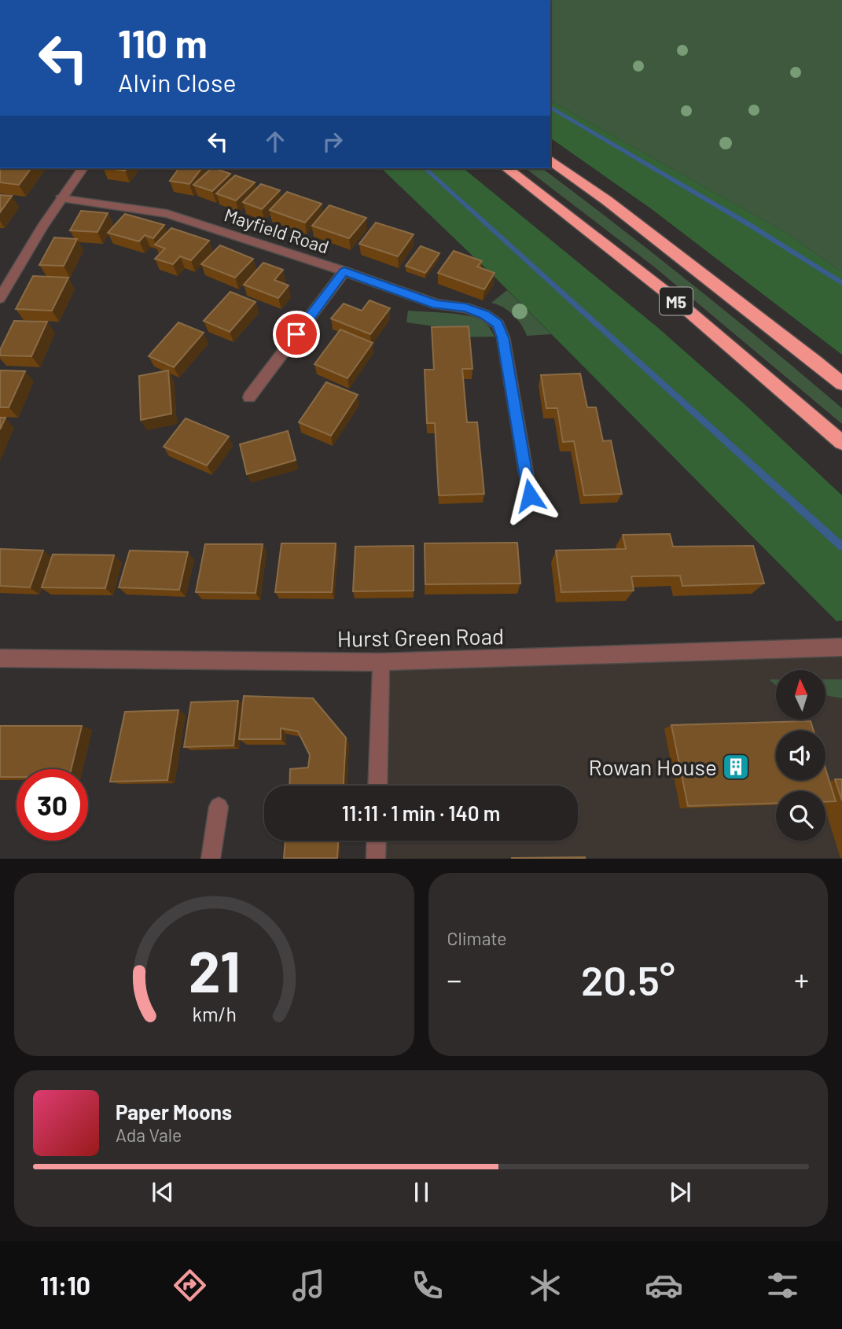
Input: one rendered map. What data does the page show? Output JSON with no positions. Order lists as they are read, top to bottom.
{
  "streets": {
    "highway": ["M5"],
    "street": ["Mayfield Road", "Hurst Green Road"]
  },
  "places": {
    "building": ["Rowan House"]
  },
  "north": "top",
  "page": {
    "turn": ["110 m", "Alvin Close"],
    "limit": "30",
    "trip": "11:11 · 1 min · 140 m",
    "tile": "Climate",
    "heat": ["−", "20.5°", "+"],
    "song": ["Paper Moons", "Ada Vale"],
    "tabs": "11:10",
    "gauge": ["21", "km/h"]
  }
}
